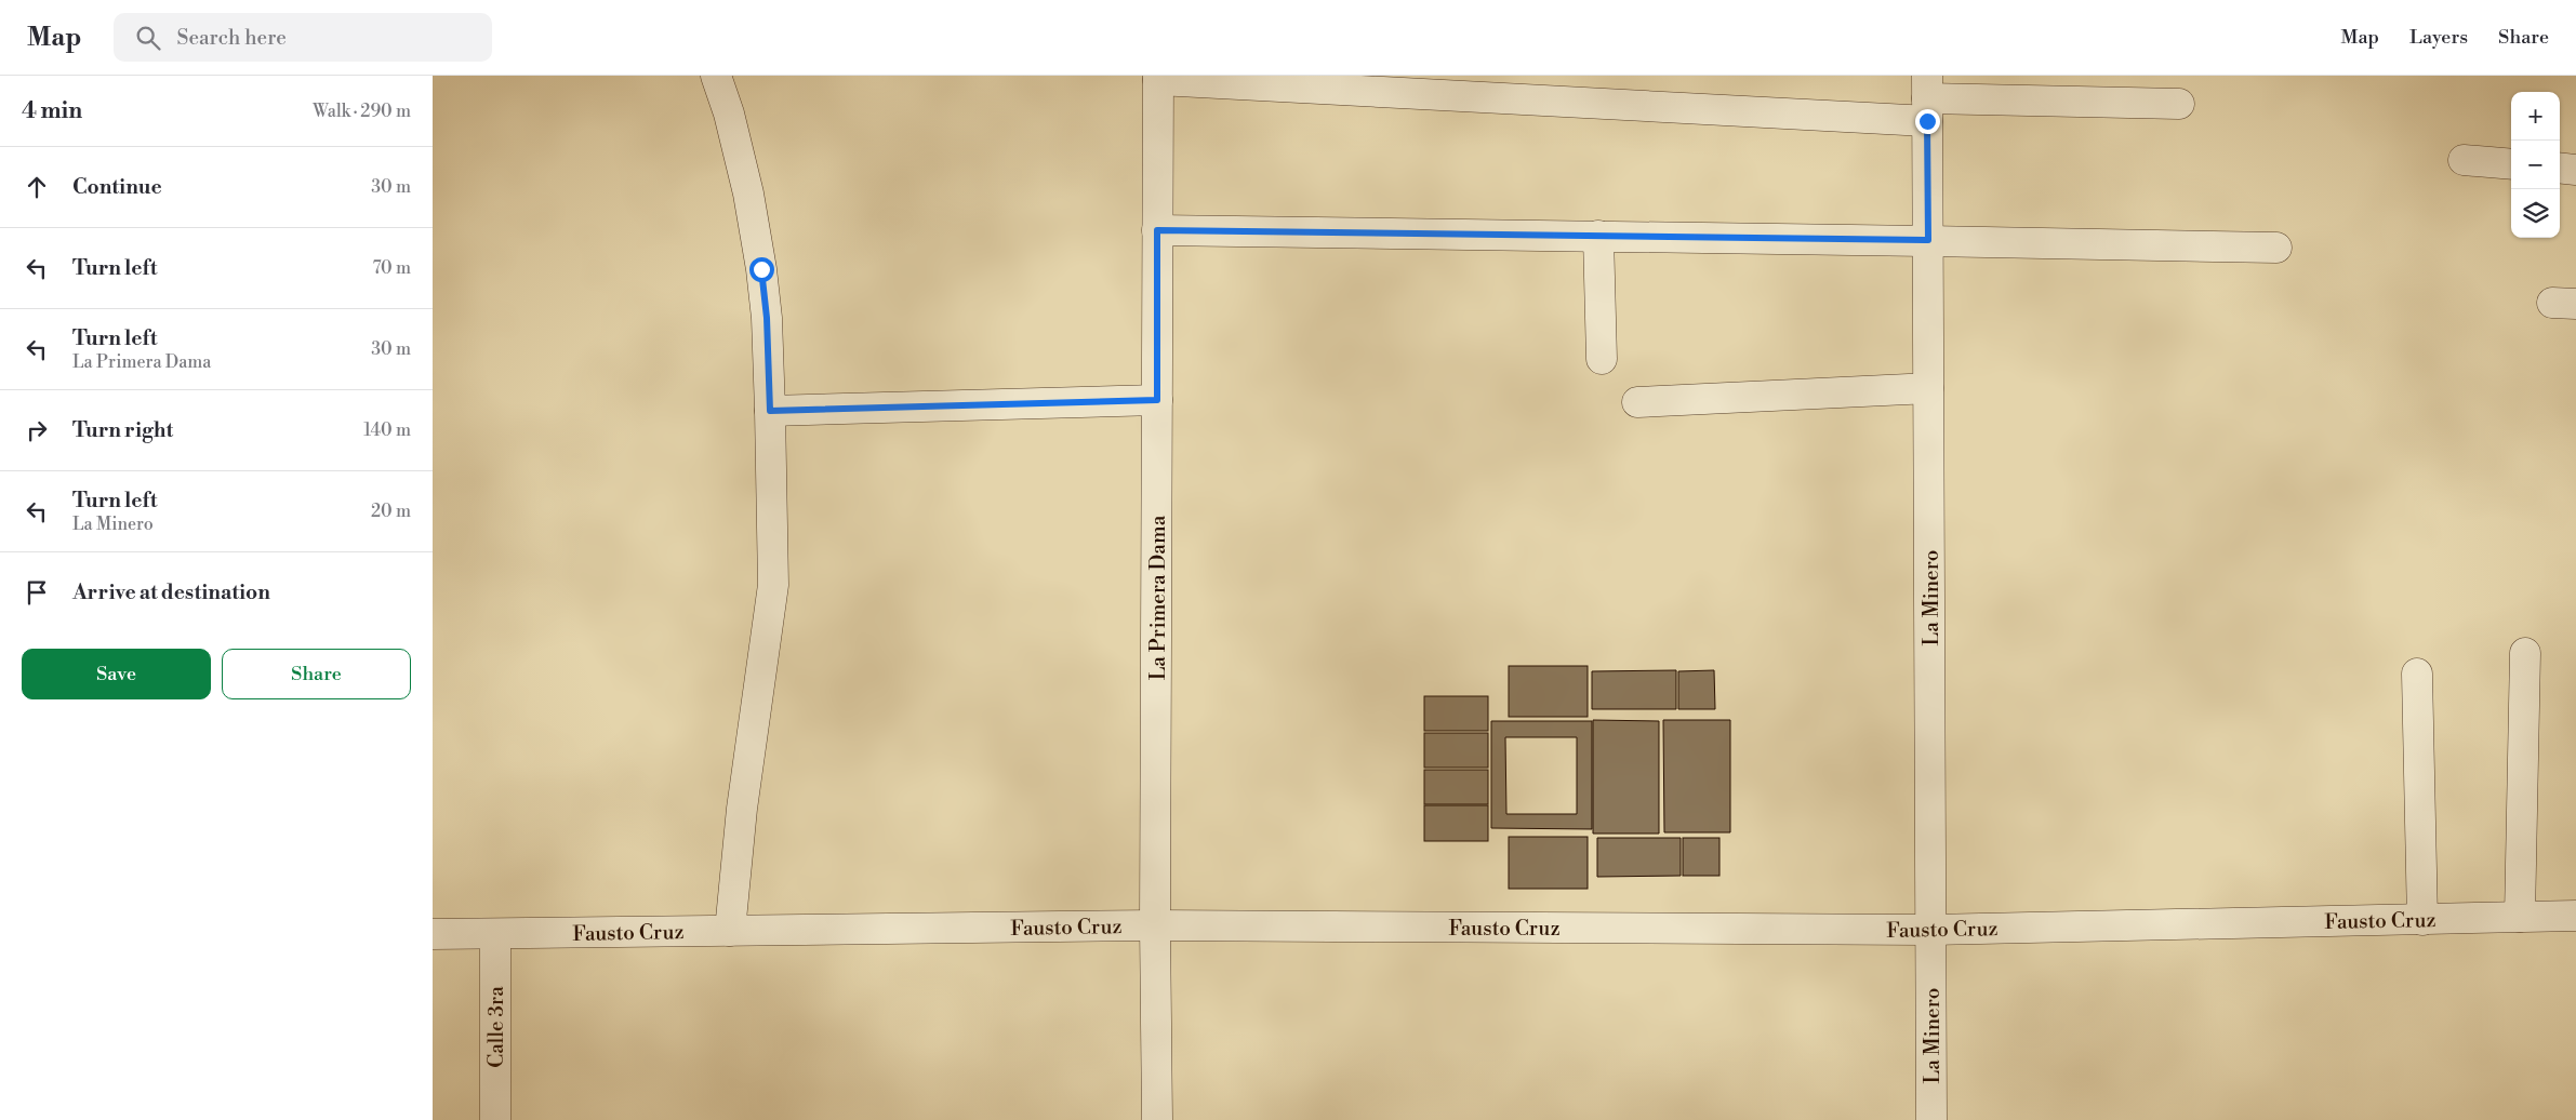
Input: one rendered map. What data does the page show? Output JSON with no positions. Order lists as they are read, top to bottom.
{
  "streets": {
    "street": [
      "La Primera Dama",
      "La Minero",
      "Fausto Cruz",
      "Calle 3ra"
    ]
  },
  "crossings": [
    ["La Primera Dama", "Fausto Cruz"],
    ["La Minero", "Fausto Cruz"],
    ["Fausto Cruz", "Calle 3ra"]
  ],
  "page": {
    "header": "Map",
    "search": "Search here",
    "nav": ["Map", "Layers", "Share"],
    "heading": ["4 min", "Walk · 290 m"],
    "map_buttons": ["+", "−"],
    "list": [
      ["Continue", "30 m"],
      ["Turn left", "70 m"],
      ["Turn left", "La Primera Dama", "30 m"],
      ["Turn right", "140 m"],
      ["Turn left", "La Minero", "20 m"],
      "Arrive at destination"
    ],
    "buttons": ["Save", "Share"]
  }
}
